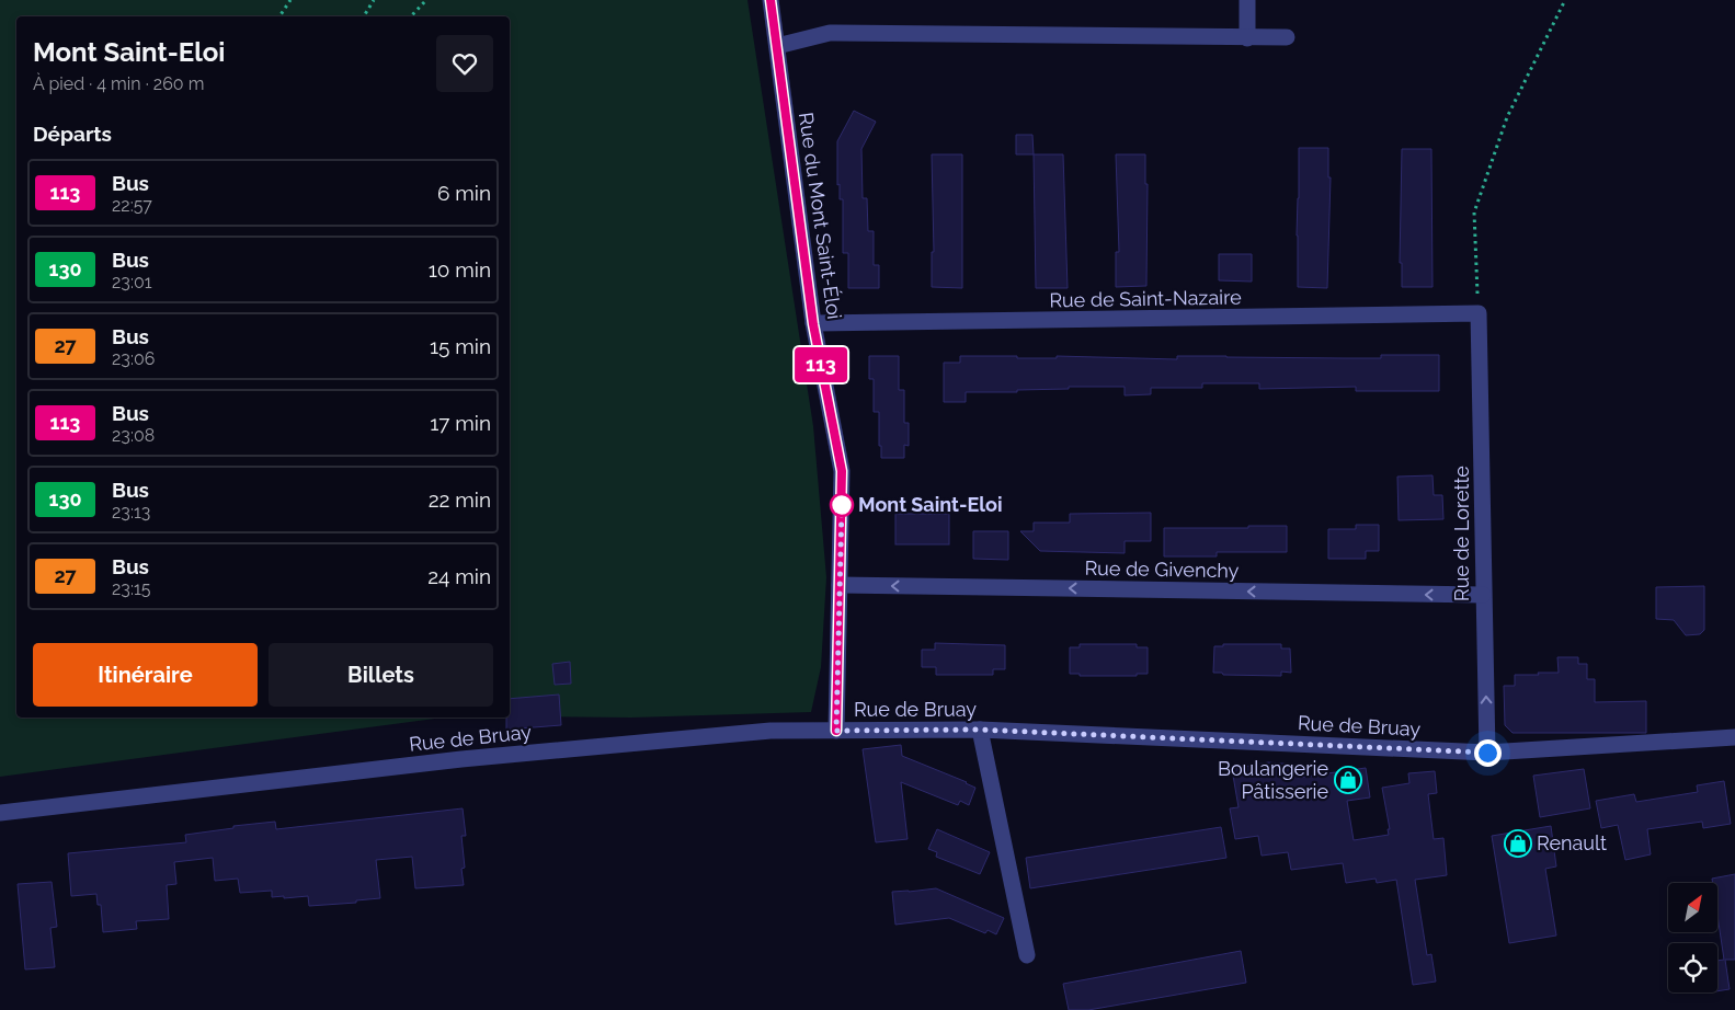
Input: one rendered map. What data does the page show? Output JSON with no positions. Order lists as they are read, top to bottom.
{
  "streets": {
    "street": [
      "Rue du Mont Saint-Éloi",
      "Rue de Saint-Nazaire",
      "Rue de Lorette",
      "Rue de Givenchy",
      "Rue de Bruay"
    ]
  },
  "crossings": [
    ["Rue du Mont Saint-Éloi", "Rue de Saint-Nazaire"],
    ["Rue du Mont Saint-Éloi", "Rue de Givenchy"],
    ["Rue du Mont Saint-Éloi", "Rue de Bruay"],
    ["Rue de Saint-Nazaire", "Rue de Lorette"],
    ["Rue de Lorette", "Rue de Givenchy"],
    ["Rue de Lorette", "Rue de Bruay"]
  ],
  "one_way": ["Rue de Lorette", "Rue de Givenchy"],
  "places": {
    "other": ["Mont Saint-Eloi"],
    "shop": ["Boulangerie Pâtisserie", "Renault"]
  },
  "lines": ["bus line 113"],
  "north": "top right",
  "page": {
    "on_map": "113",
    "heading": [
      ["Mont Saint-Eloi", "À pied · 4 min · 260 m"],
      "Départs"
    ],
    "list": [
      {
        "mark": "113",
        "name": "Bus",
        "note": "22:57",
        "value": "6 min"
      },
      {
        "mark": "130",
        "name": "Bus",
        "note": "23:01",
        "value": "10 min"
      },
      {
        "mark": "27",
        "name": "Bus",
        "note": "23:06",
        "value": "15 min"
      },
      {
        "mark": "113",
        "name": "Bus",
        "note": "23:08",
        "value": "17 min"
      },
      {
        "mark": "130",
        "name": "Bus",
        "note": "23:13",
        "value": "22 min"
      },
      {
        "mark": "27",
        "name": "Bus",
        "note": "23:15",
        "value": "24 min"
      }
    ],
    "buttons": ["Itinéraire", "Billets"]
  }
}
